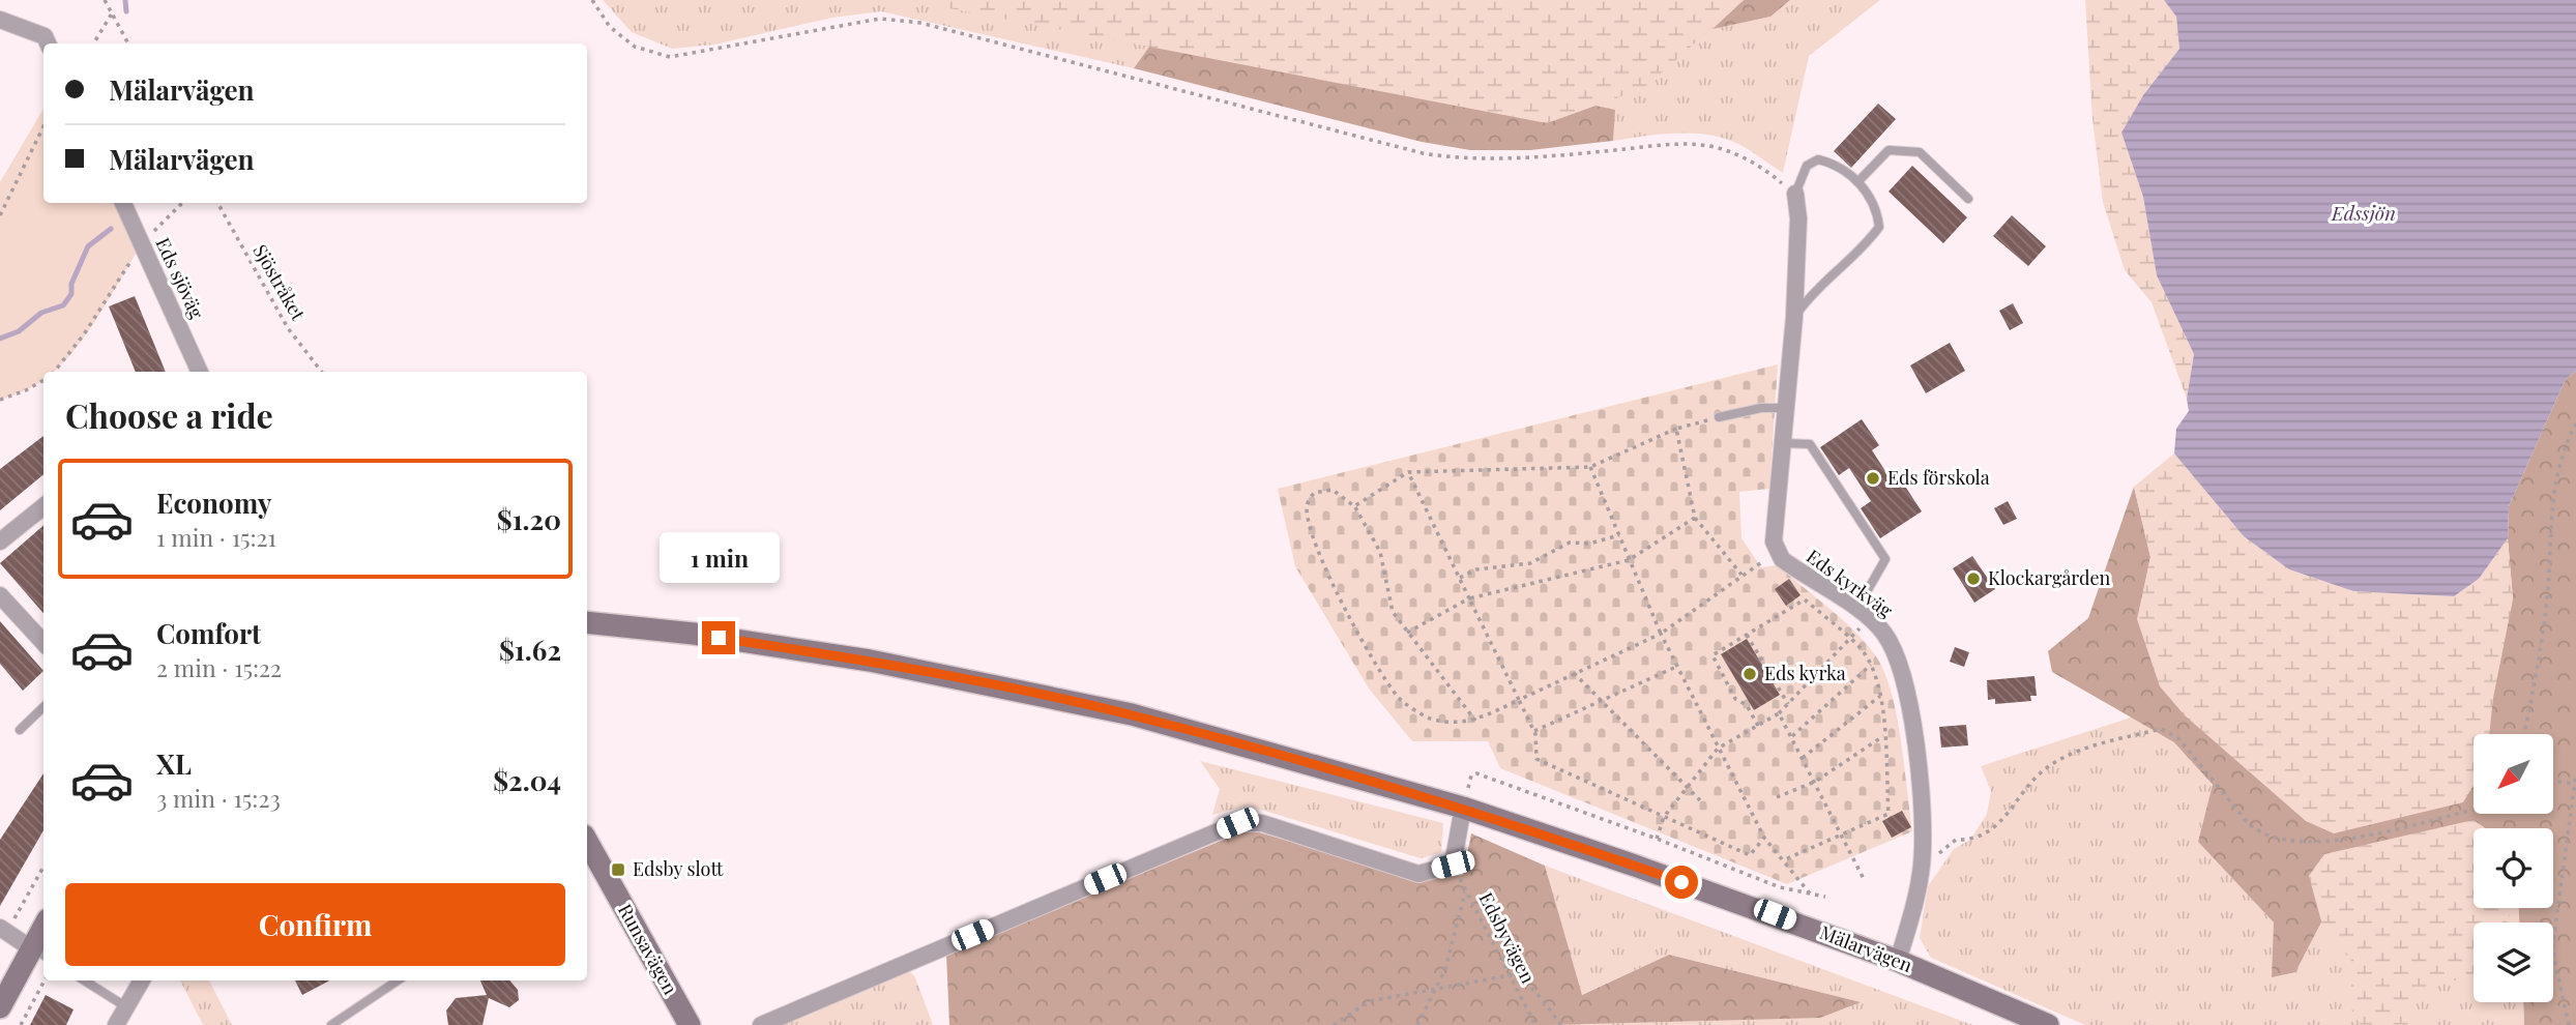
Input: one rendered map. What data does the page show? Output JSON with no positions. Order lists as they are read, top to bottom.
{
  "streets": {
    "main road": ["Runsavägen", "Mälarvägen"],
    "street": ["Eds sjöväg", "Eds kyrkväg"],
    "path": ["Sjöstråket", "Edsbyvägen"]
  },
  "crossings": [
    ["Eds kyrkväg", "Mälarvägen"]
  ],
  "water": ["Edssjön"],
  "places": {
    "other": ["Eds förskola", "Klockargården", "Eds kyrka"],
    "transit": ["Edsby slott"]
  },
  "north": "bottom left",
  "page": {
    "banner": ["Mälarvägen", "Mälarvägen"],
    "heading": "Choose a ride",
    "list": [
      {
        "name": "Economy",
        "note": "1 min · 15:21",
        "value": "$1.20"
      },
      {
        "name": "Comfort",
        "note": "2 min · 15:22",
        "value": "$1.62"
      },
      {
        "name": "XL",
        "note": "3 min · 15:23",
        "value": "$2.04"
      }
    ],
    "bubble": "1 min",
    "buttons": "Confirm"
  }
}
